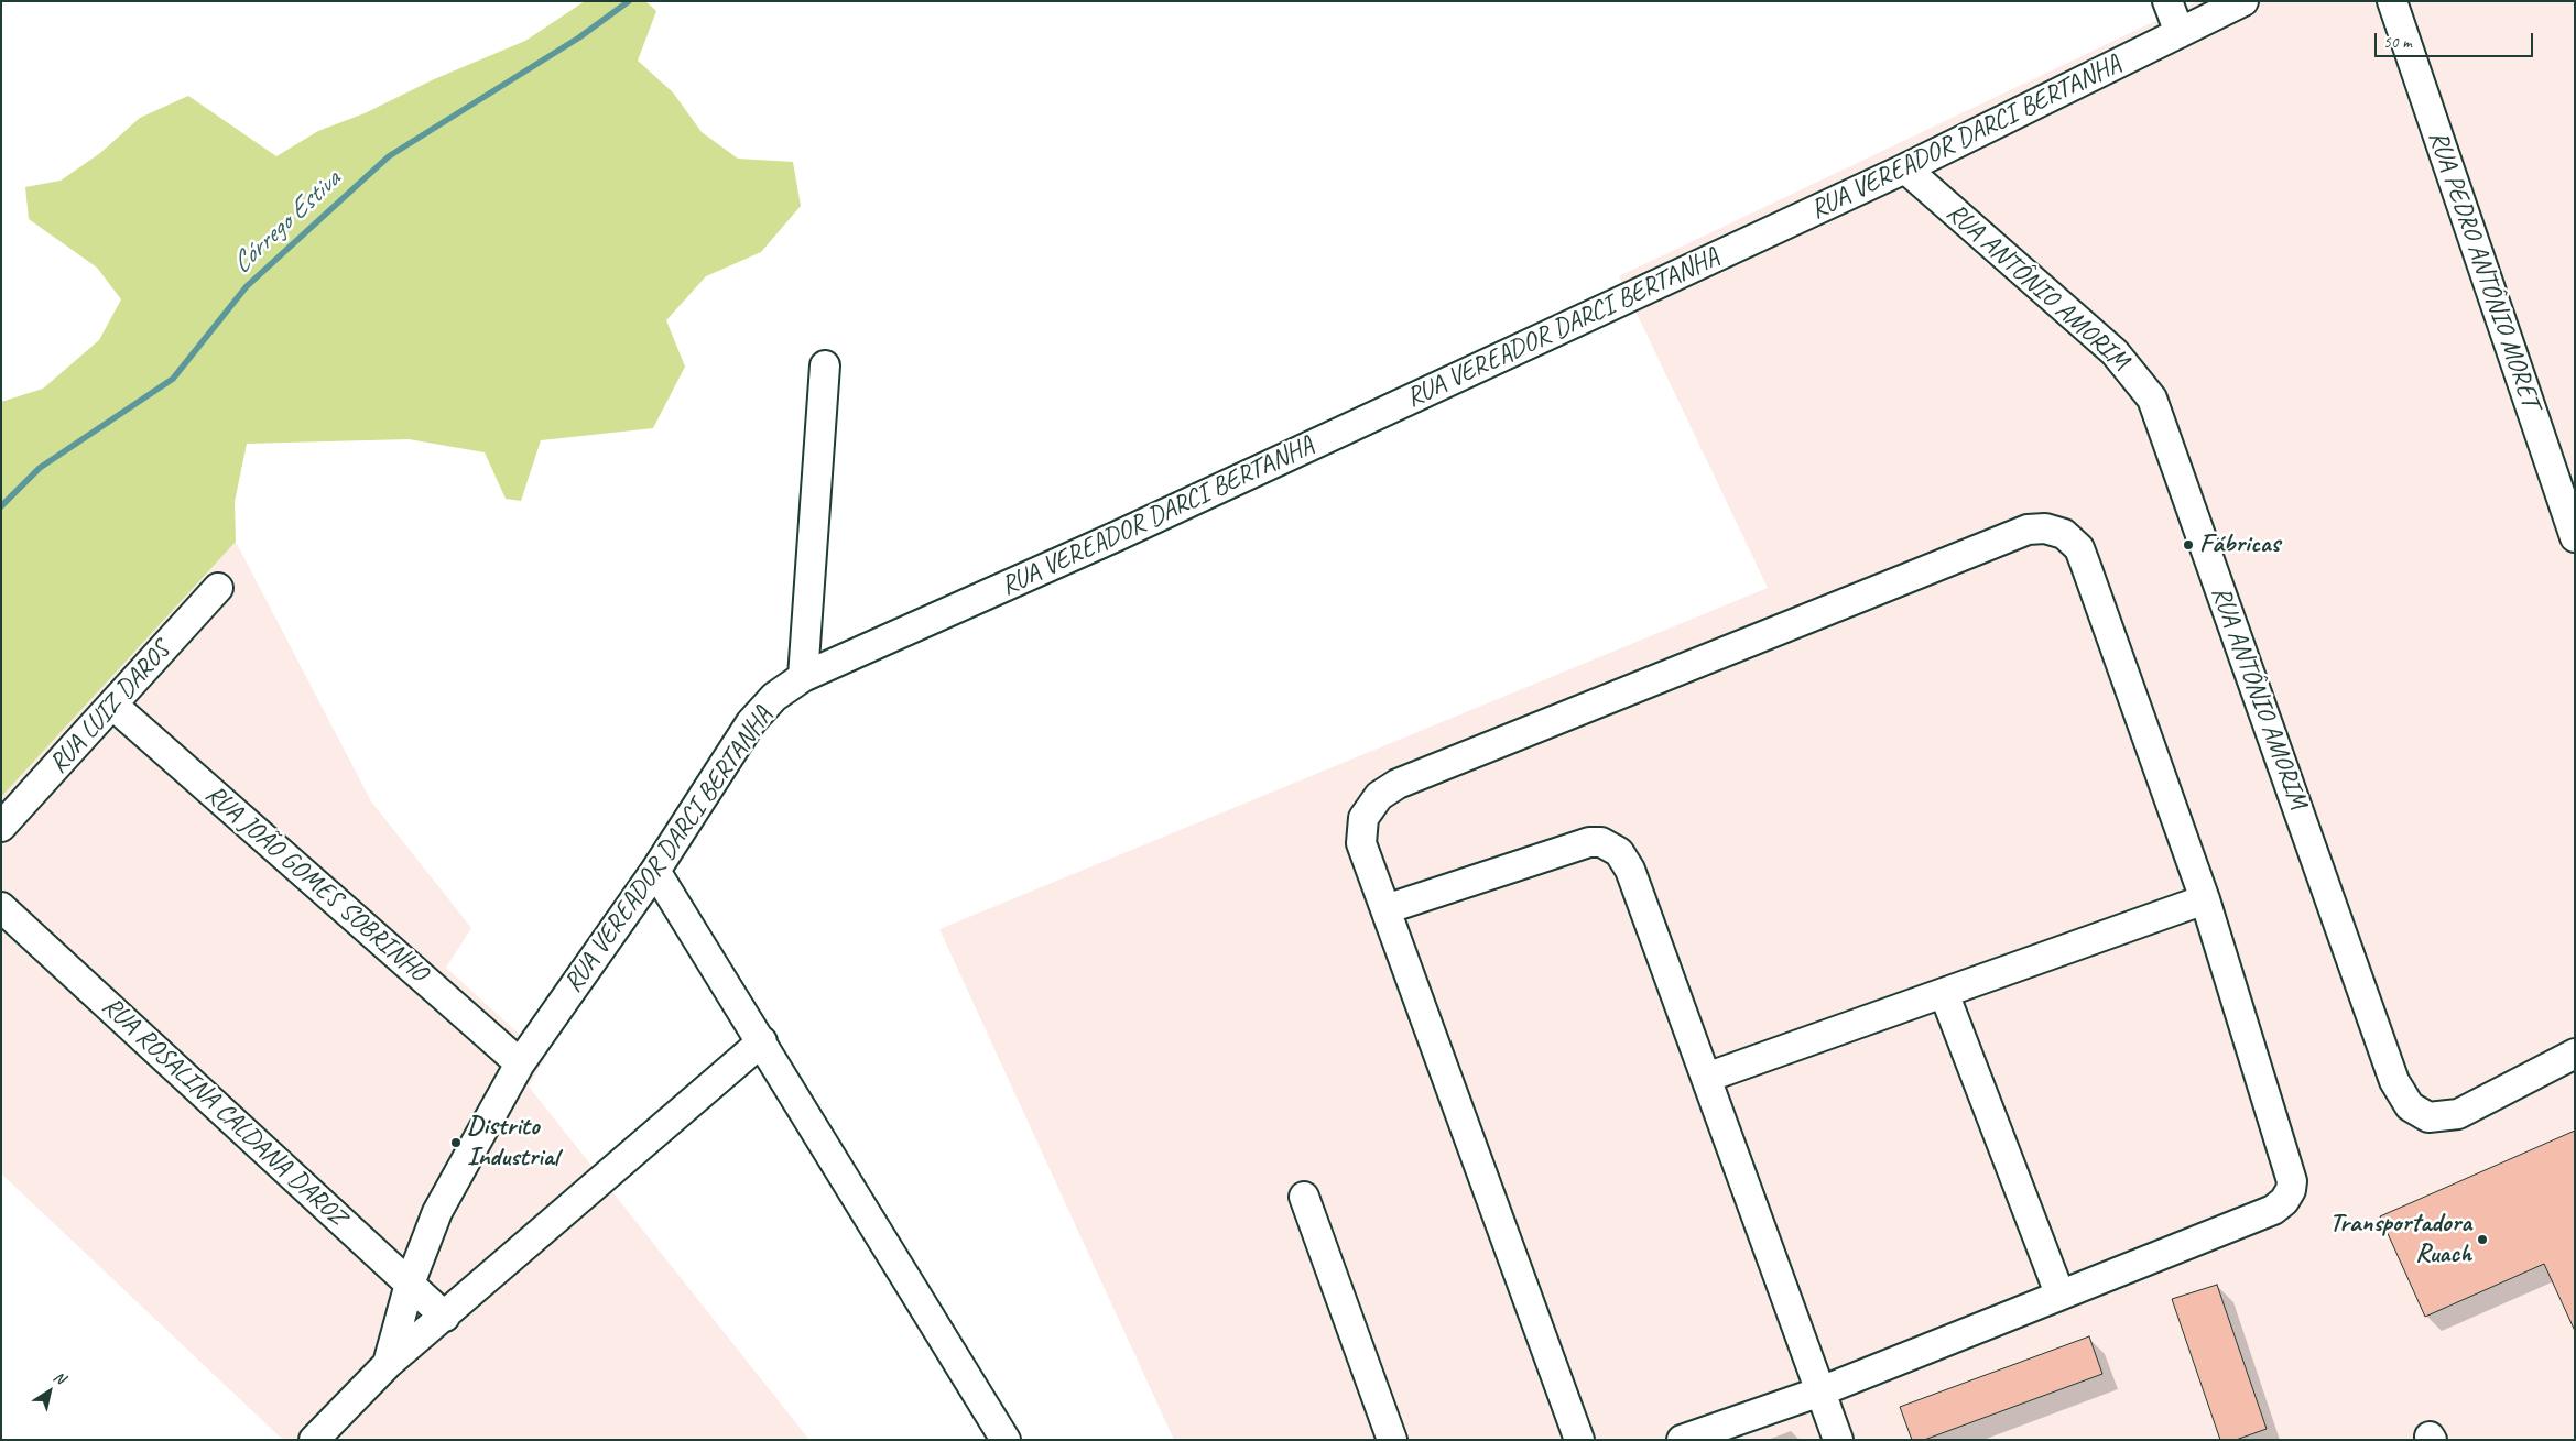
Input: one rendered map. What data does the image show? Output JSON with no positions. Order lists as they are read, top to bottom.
{
  "streets": {
    "street": [
      "RUA VEREADOR DARCI BERTANHA",
      "RUA PEDRO ANTÔNIO MORET",
      "RUA ANTÔNIO AMORIM",
      "RUA LUIZ DAROS",
      "RUA JOÃO GOMES SOBRINHO",
      "RUA ROSALINA CALDANA DAROZ"
    ]
  },
  "crossings": [
    ["RUA VEREADOR DARCI BERTANHA", "RUA ANTÔNIO AMORIM"],
    ["RUA VEREADOR DARCI BERTANHA", "RUA JOÃO GOMES SOBRINHO"],
    ["RUA VEREADOR DARCI BERTANHA", "RUA ROSALINA CALDANA DAROZ"],
    ["RUA LUIZ DAROS", "RUA JOÃO GOMES SOBRINHO"]
  ],
  "water": ["Córrego Estiva"],
  "places": ["Fábricas", "Distrito Industrial", "Transportadora Ruach"],
  "scale_bar": "50 m",
  "north": "top right"
}
